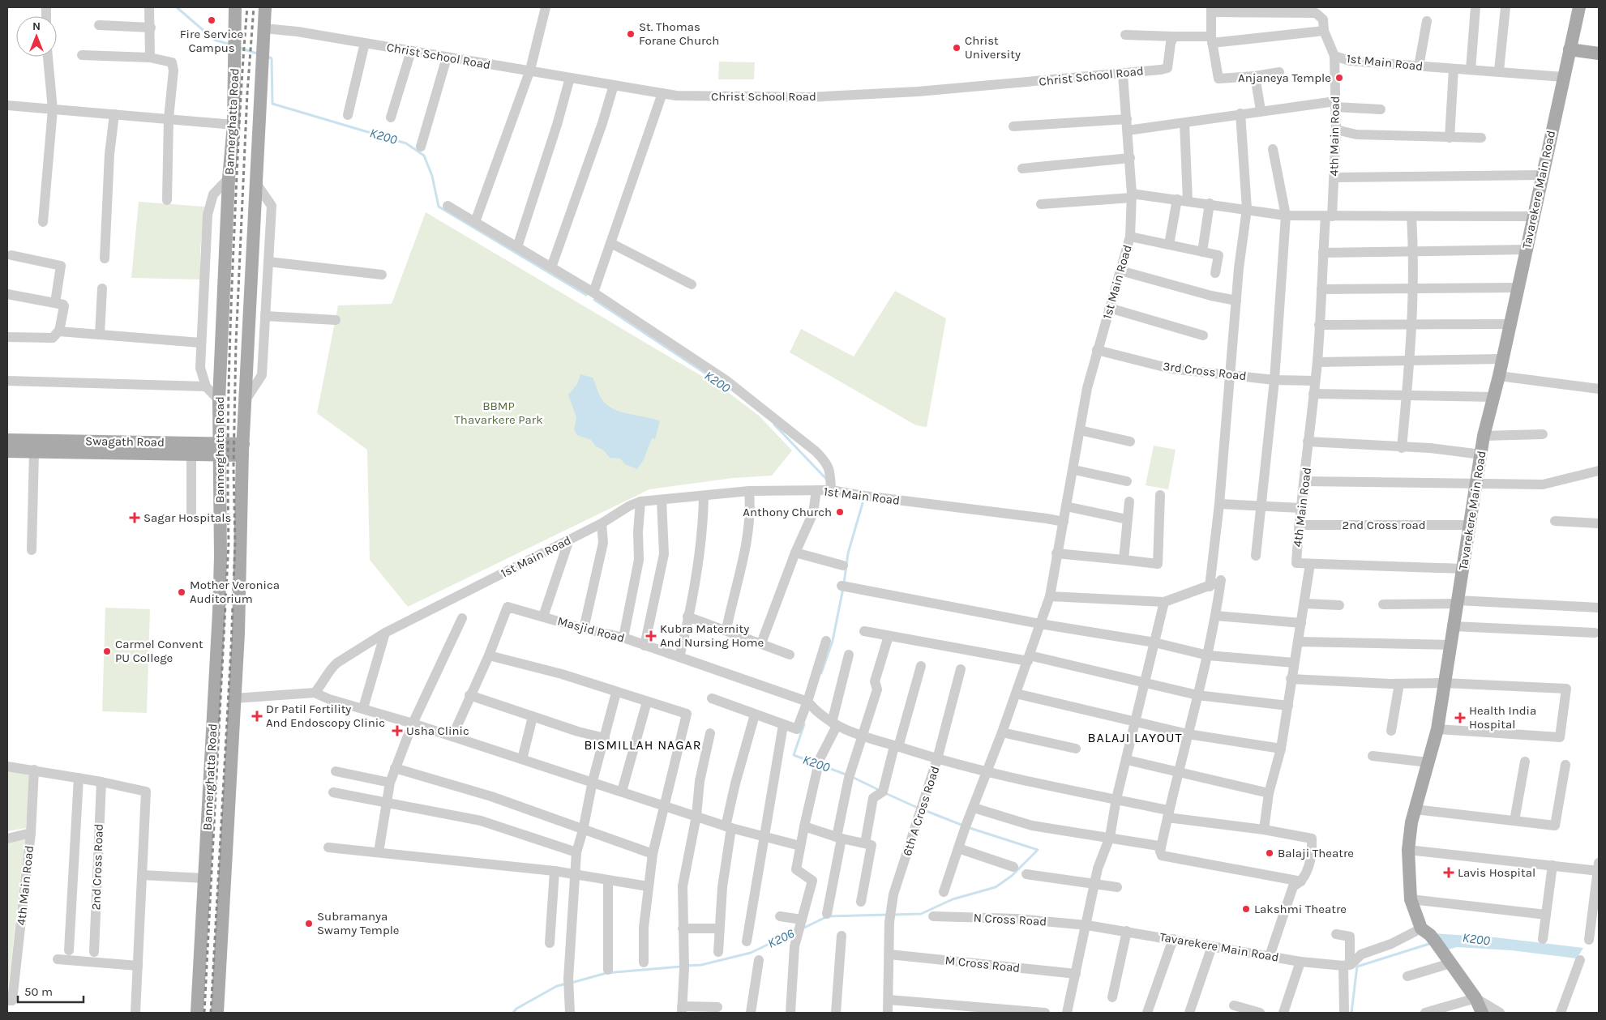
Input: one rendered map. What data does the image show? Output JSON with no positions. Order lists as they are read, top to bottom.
{
  "streets": {
    "main road": ["Bannerghatta Road", "Tavarekere Main Road", "Swagath Road"],
    "street": [
      "Christ School Road",
      "1st Main Road",
      "4th Main Road",
      "3rd Cross Road",
      "2nd Cross road",
      "Masjid Road",
      "6th A Cross Road",
      "2nd Cross Road",
      "N Cross Road",
      "M Cross Road"
    ]
  },
  "crossings": [
    ["Christ School Road", "1st Main Road"],
    ["Christ School Road", "Bannerghatta Road"],
    ["1st Main Road", "4th Main Road"],
    ["1st Main Road", "Tavarekere Main Road"],
    ["1st Main Road", "3rd Cross Road"],
    ["Bannerghatta Road", "Swagath Road"],
    ["4th Main Road", "3rd Cross Road"],
    ["4th Main Road", "2nd Cross road"],
    ["Tavarekere Main Road", "2nd Cross road"],
    ["Tavarekere Main Road", "N Cross Road"],
    ["6th A Cross Road", "M Cross Road"]
  ],
  "districts": ["BALAJI LAYOUT", "BISMILLAH NAGAR"],
  "water": ["K200", "K206"],
  "parks": ["BBMP Thavarkere Park"],
  "places": {
    "other": [
      "Fire Service Campus",
      "St. Thomas Forane Church",
      "Christ University",
      "Anjaneya Temple",
      "Anthony Church",
      "Mother Veronica Auditorium",
      "Carmel Convent PU College",
      "Balaji Theatre",
      "Lakshmi Theatre",
      "Subramanya Swamy Temple"
    ],
    "health": [
      "Sagar Hospitals",
      "Kubra Maternity And Nursing Home",
      "Dr Patil Fertility And Endoscopy Clinic",
      "Health India Hospital",
      "Usha Clinic",
      "Lavis Hospital"
    ]
  },
  "scale_bar": "50 m",
  "north": "top"
}
